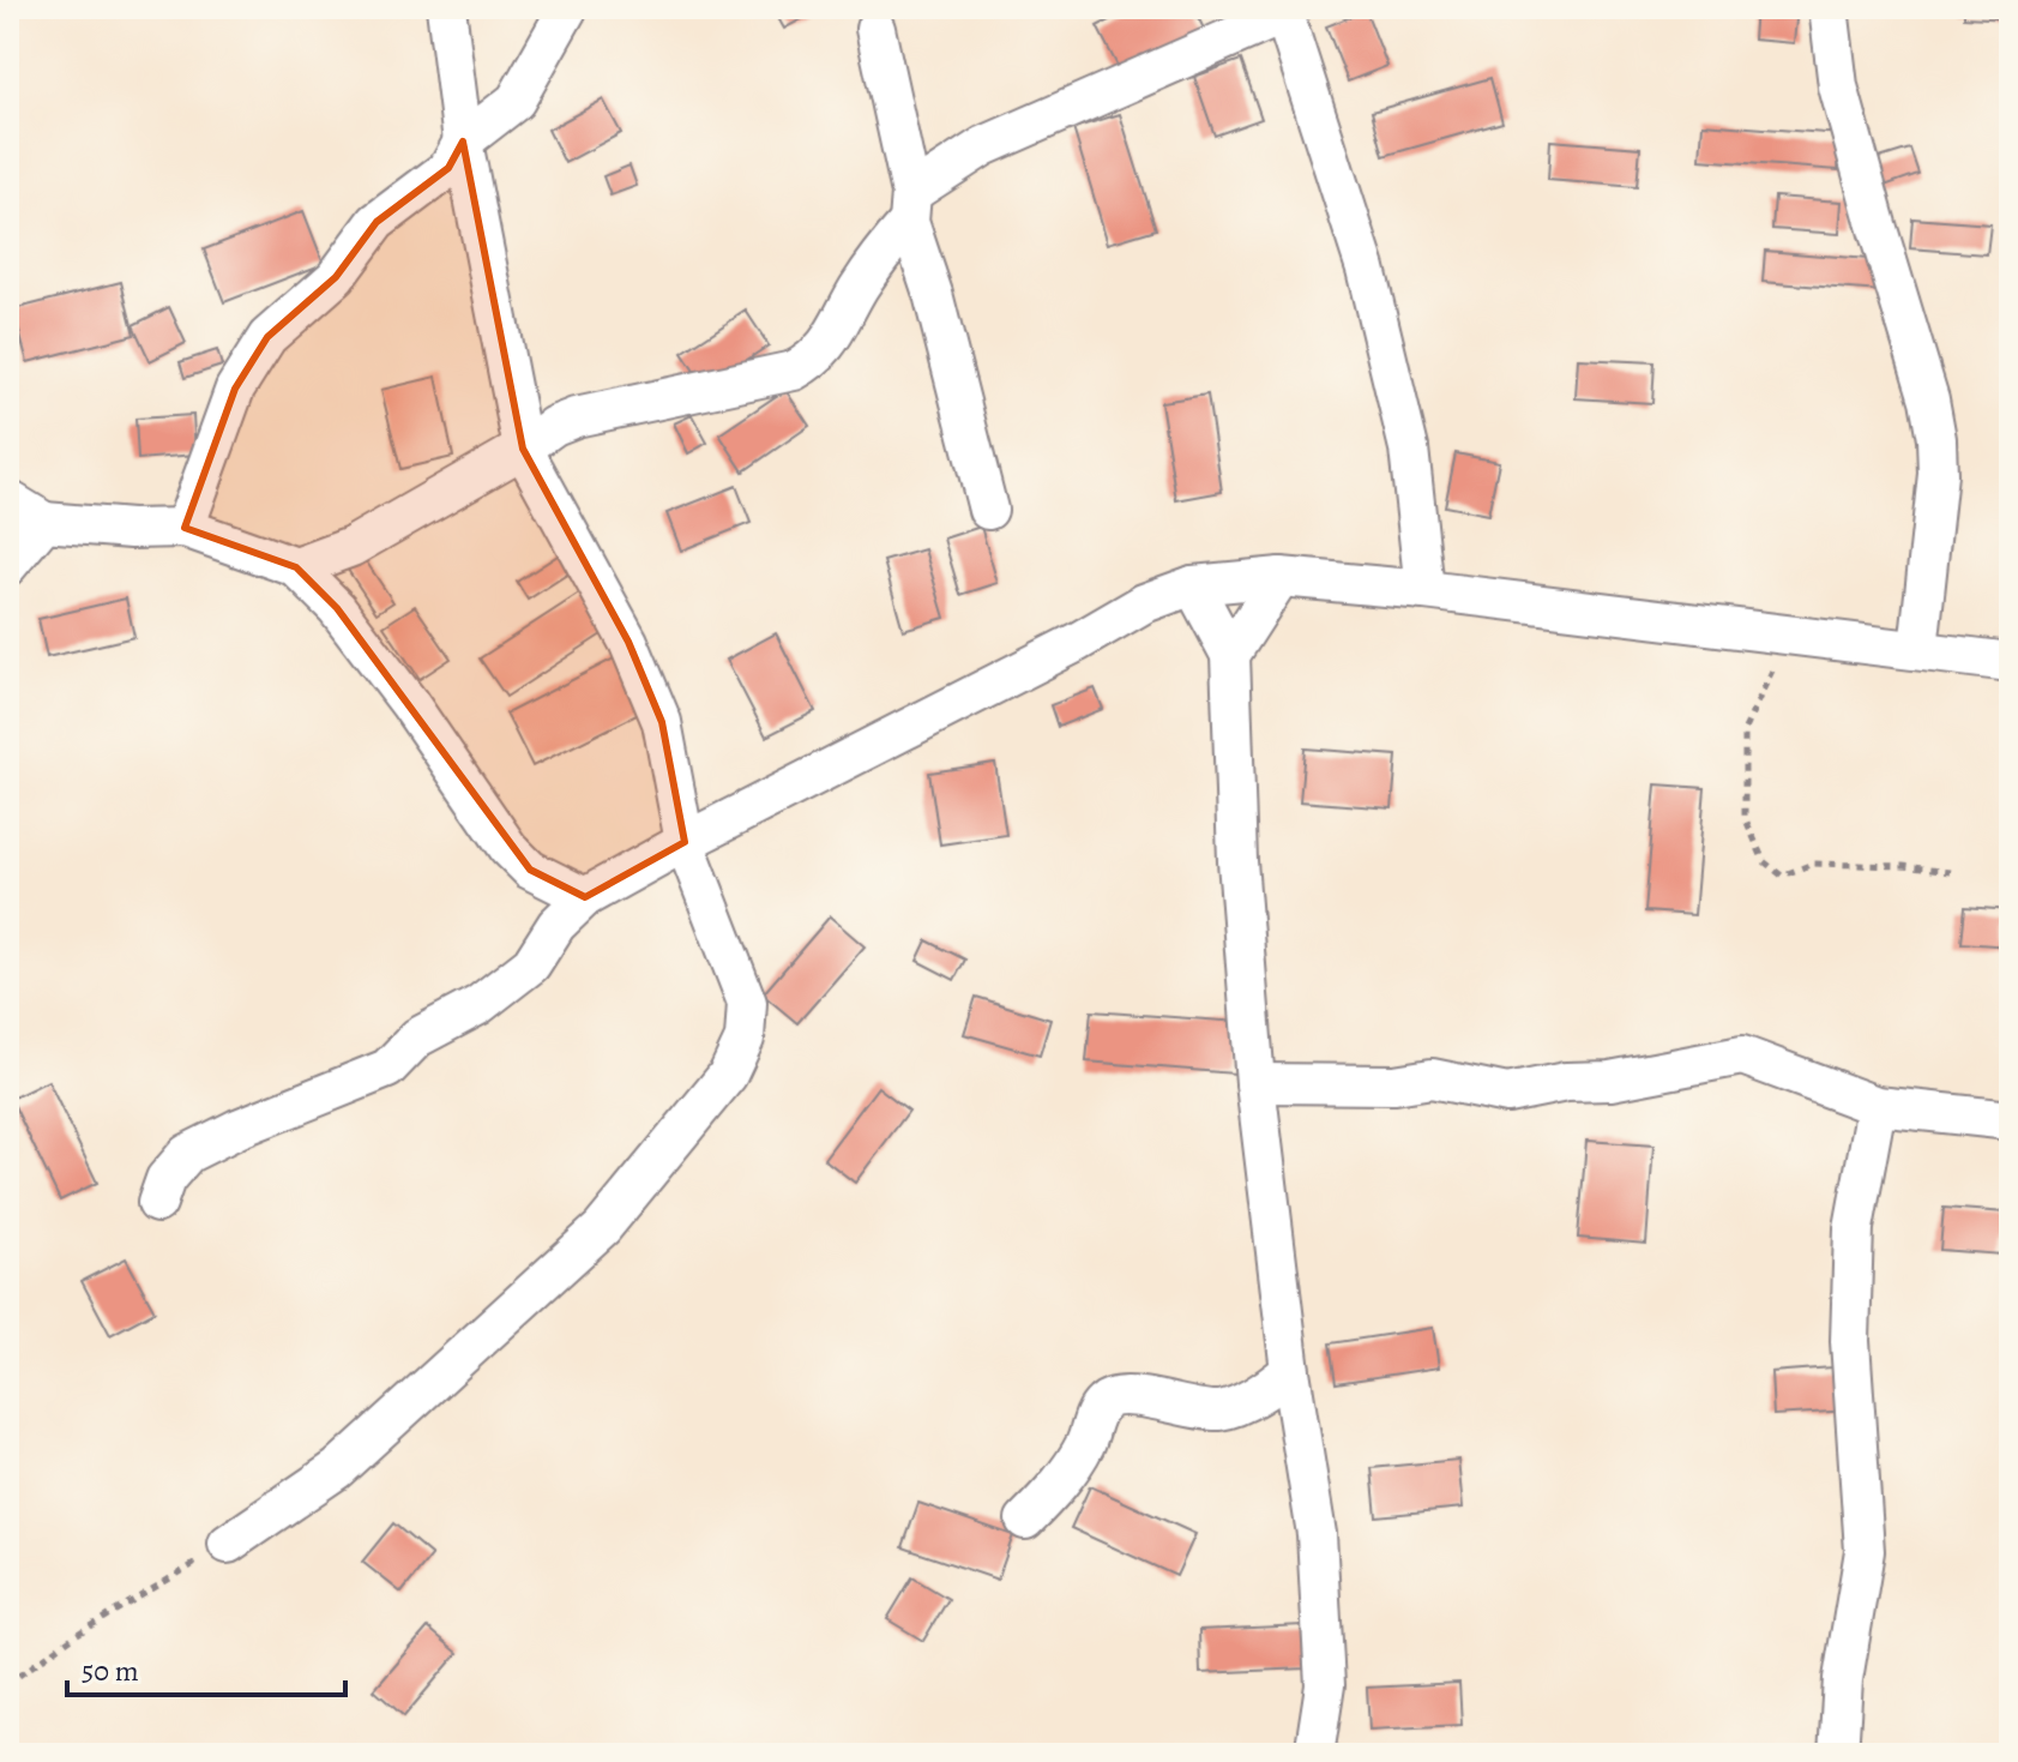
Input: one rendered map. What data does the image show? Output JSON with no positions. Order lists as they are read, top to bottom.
{
  "scale_bar": "50 m"
}
